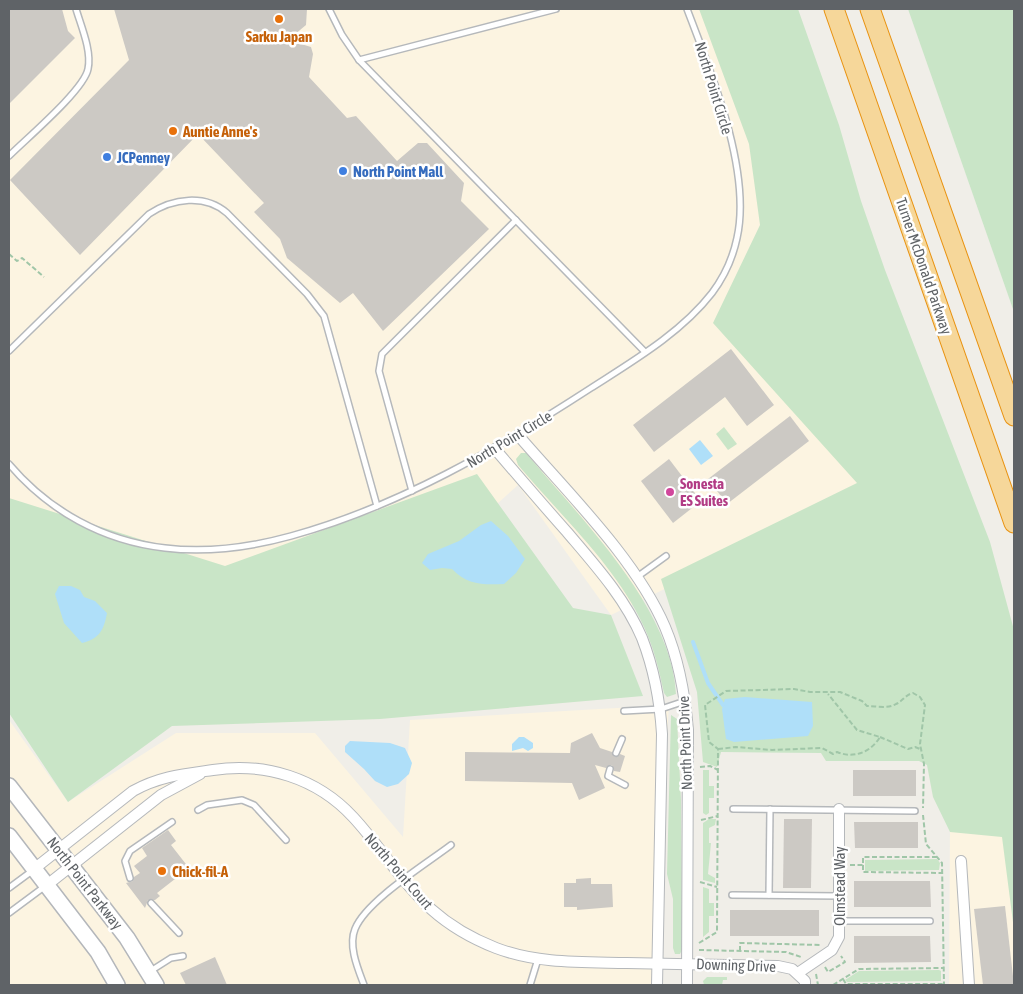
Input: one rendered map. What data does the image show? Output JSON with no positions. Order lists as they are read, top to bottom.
{
  "streets": {
    "highway": ["Turner McDonald Parkway"],
    "street": [
      "North Point Drive",
      "North Point Court",
      "North Point Parkway",
      "Olmstead Way",
      "Downing Drive"
    ],
    "lane": ["North Point Circle"]
  },
  "crossings": [
    ["North Point Circle", "North Point Drive"],
    ["North Point Drive", "North Point Court"],
    ["North Point Drive", "Downing Drive"],
    ["North Point Court", "North Point Parkway"],
    ["North Point Court", "Downing Drive"],
    ["Olmstead Way", "Downing Drive"]
  ],
  "places": [
    "Sarku Japan",
    "Auntie Anne's",
    "JCPenney",
    "North Point Mall",
    "Sonesta ES Suites",
    "Chick-fil-A"
  ]
}
